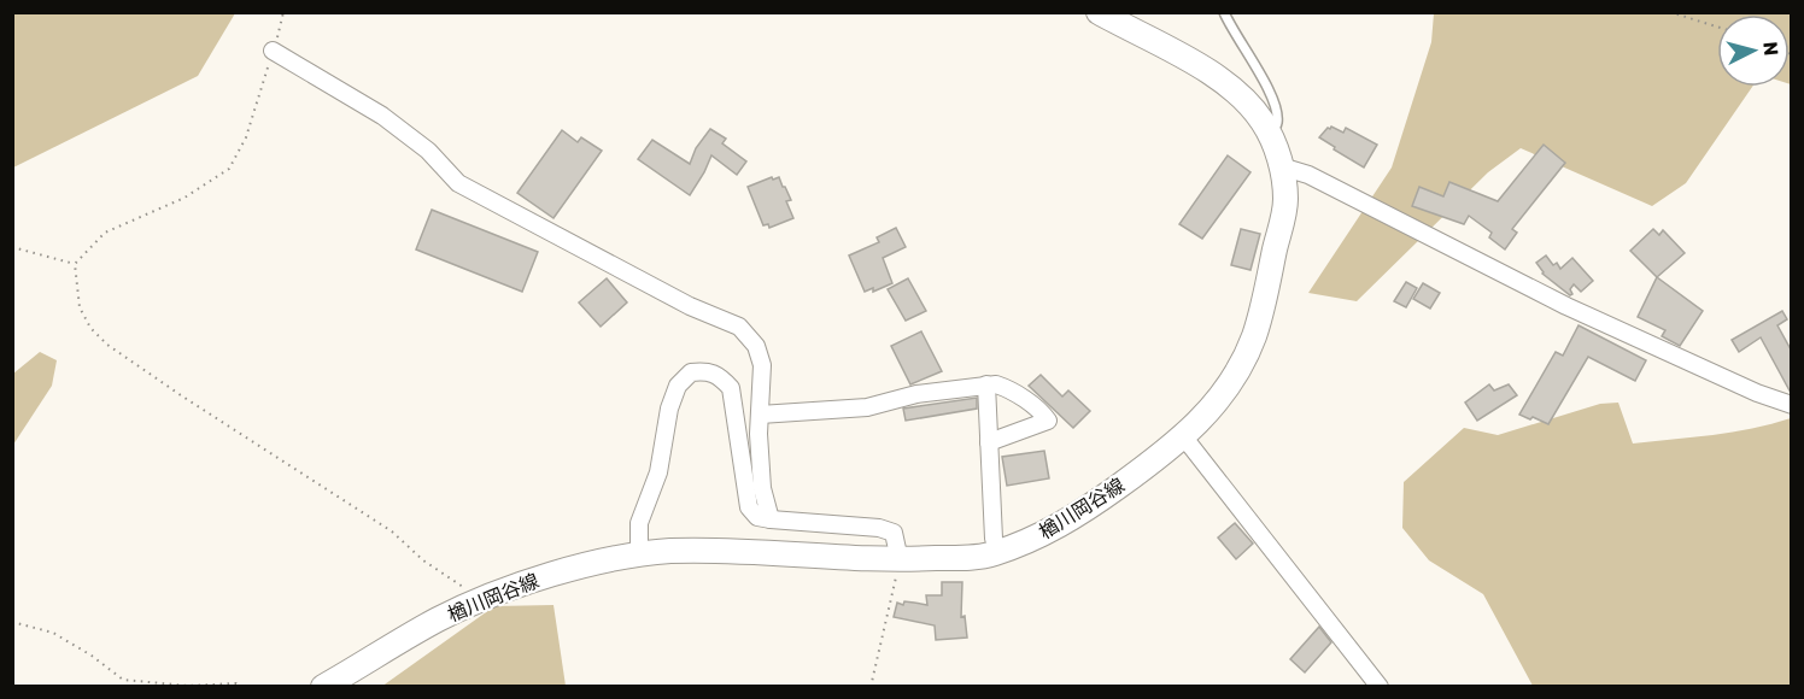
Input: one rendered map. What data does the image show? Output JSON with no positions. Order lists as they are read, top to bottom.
{
  "streets": {
    "main road": ["楢川岡谷線"]
  },
  "north": "right"
}
